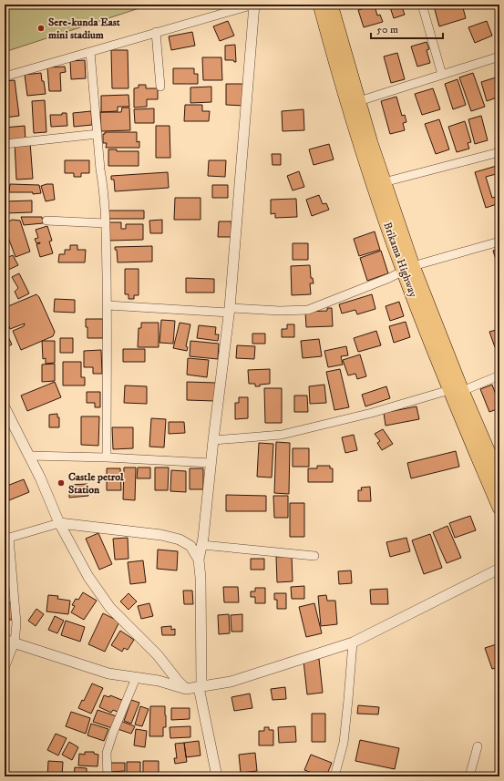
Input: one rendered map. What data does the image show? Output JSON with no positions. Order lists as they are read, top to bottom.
{
  "streets": {
    "highway": ["Brikama Highway"]
  },
  "places": ["Sere-kunda East mini stadium", "Castle petrol Station"],
  "scale_bar": "50 m"
}
